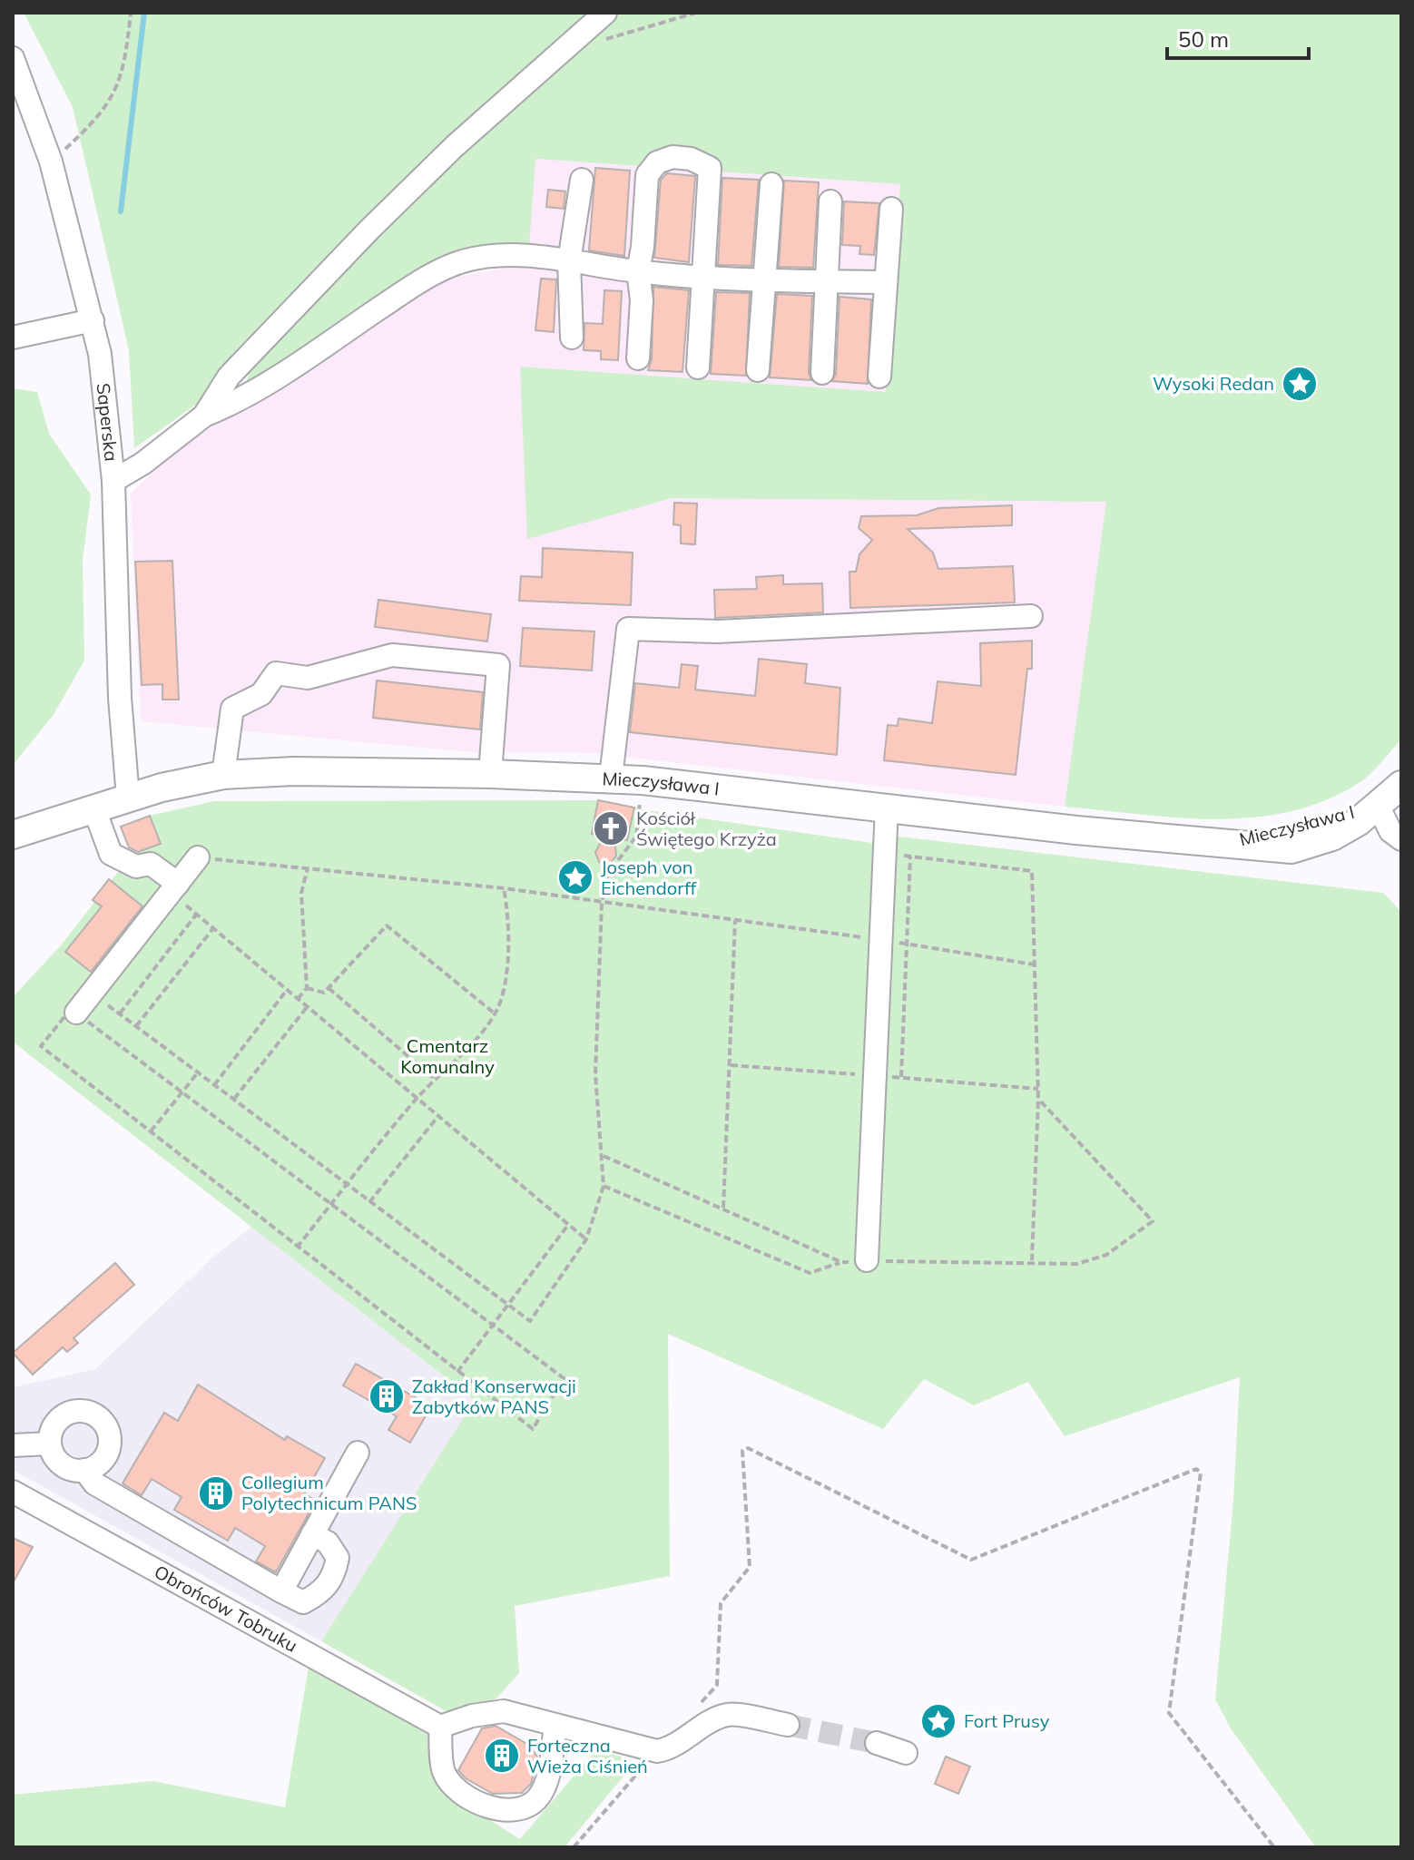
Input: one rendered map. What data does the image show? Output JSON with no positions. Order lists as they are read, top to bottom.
{
  "streets": {
    "main road": ["Mieczysława I"],
    "street": ["Saperska", "Obrońców Tobruku"]
  },
  "crossings": [
    ["Saperska", "Mieczysława I"]
  ],
  "parks": ["Cmentarz Komunalny"],
  "places": {
    "place": ["Wysoki Redan", "Joseph von Eichendorff", "Fort Prusy"],
    "church": ["Kościół Świętego Krzyża"],
    "building": ["Zakład Konserwacji Zabytków PANS", "Collegium Polytechnicum PANS", "Forteczna Wieża Ciśnień"]
  },
  "scale_bar": "50 m"
}
